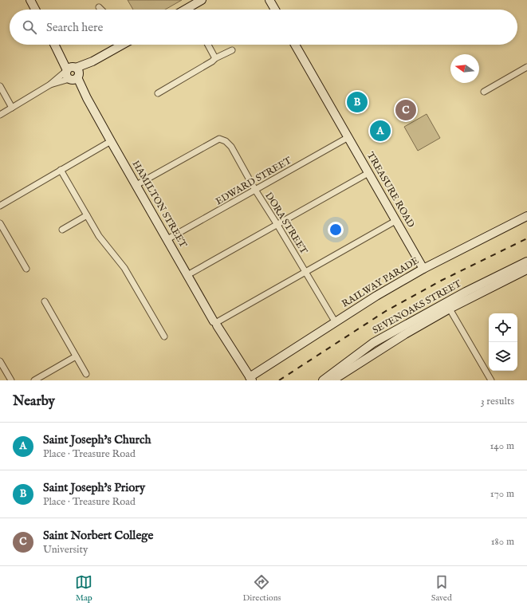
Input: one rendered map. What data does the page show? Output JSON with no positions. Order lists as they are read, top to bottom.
{
  "streets": {
    "street": [
      "EDWARD STREET",
      "TREASURE ROAD",
      "HAMILTON STREET",
      "DORA STREET",
      "RAILWAY PARADE",
      "SEVENOAKS STREET"
    ]
  },
  "crossings": [
    ["EDWARD STREET", "TREASURE ROAD"],
    ["EDWARD STREET", "HAMILTON STREET"],
    ["EDWARD STREET", "DORA STREET"],
    ["TREASURE ROAD", "RAILWAY PARADE"],
    ["HAMILTON STREET", "DORA STREET"],
    ["HAMILTON STREET", "RAILWAY PARADE"],
    ["DORA STREET", "RAILWAY PARADE"]
  ],
  "north": "left",
  "page": {
    "search": "Search here",
    "pins": ["B", "C", "A"],
    "heading": ["Nearby", "3 results"],
    "list": [
      {
        "mark": "A",
        "name": "Saint Joseph's Church",
        "note": "Place · Treasure Road",
        "value": "140 m"
      },
      {
        "mark": "B",
        "name": "Saint Joseph's Priory",
        "note": "Place · Treasure Road",
        "value": "170 m"
      },
      {
        "mark": "C",
        "name": "Saint Norbert College",
        "note": "University",
        "value": "180 m"
      }
    ],
    "nav": ["Map", "Directions", "Saved"]
  }
}
